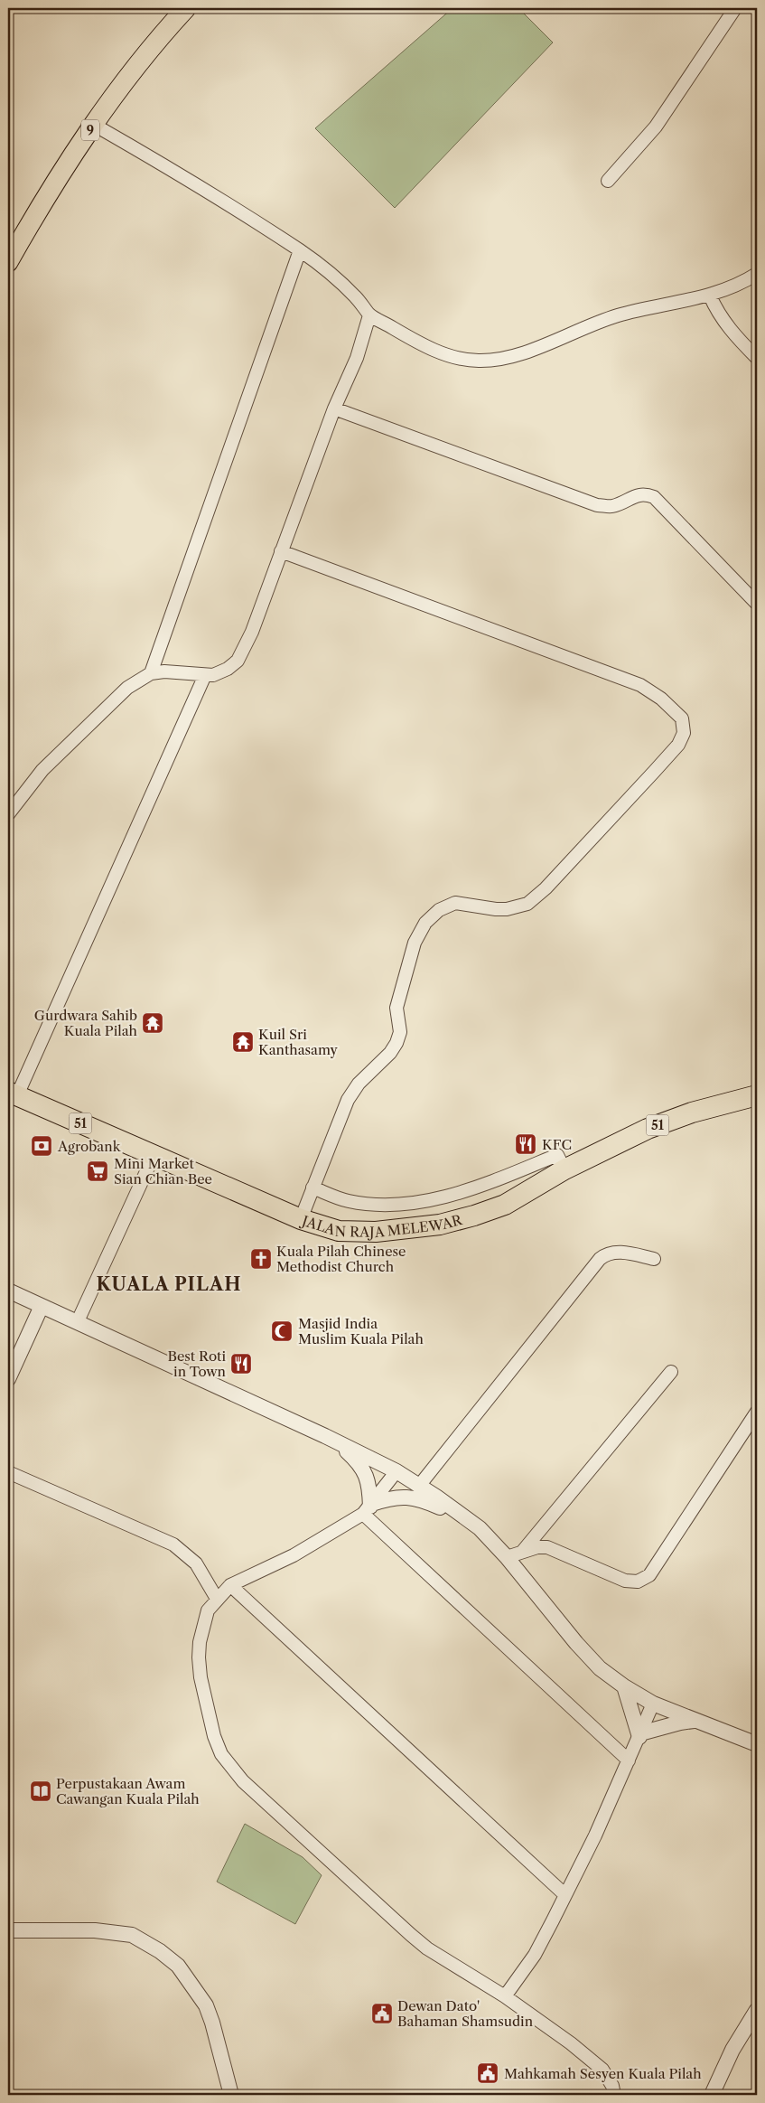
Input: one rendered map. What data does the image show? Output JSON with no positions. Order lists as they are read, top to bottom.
{
  "streets": {
    "highway": ["51", "JALAN RAJA MELEWAR"],
    "main road": ["9"]
  },
  "districts": ["KUALA PILAH"],
  "places": {
    "temple": ["Gurdwara Sahib Kuala Pilah", "Kuil Sri Kanthasamy"],
    "restaurant": ["KFC", "Best Roti in Town"],
    "bank": ["Agrobank"],
    "supermarket": ["Mini Market Sian Chian Bee"],
    "church": ["Kuala Pilah Chinese Methodist Church"],
    "mosque": ["Masjid India Muslim Kuala Pilah"],
    "library": ["Perpustakaan Awam Cawangan Kuala Pilah"],
    "public building": ["Dewan Dato' Bahaman Shamsudin", "Mahkamah Sesyen Kuala Pilah"]
  }
}
